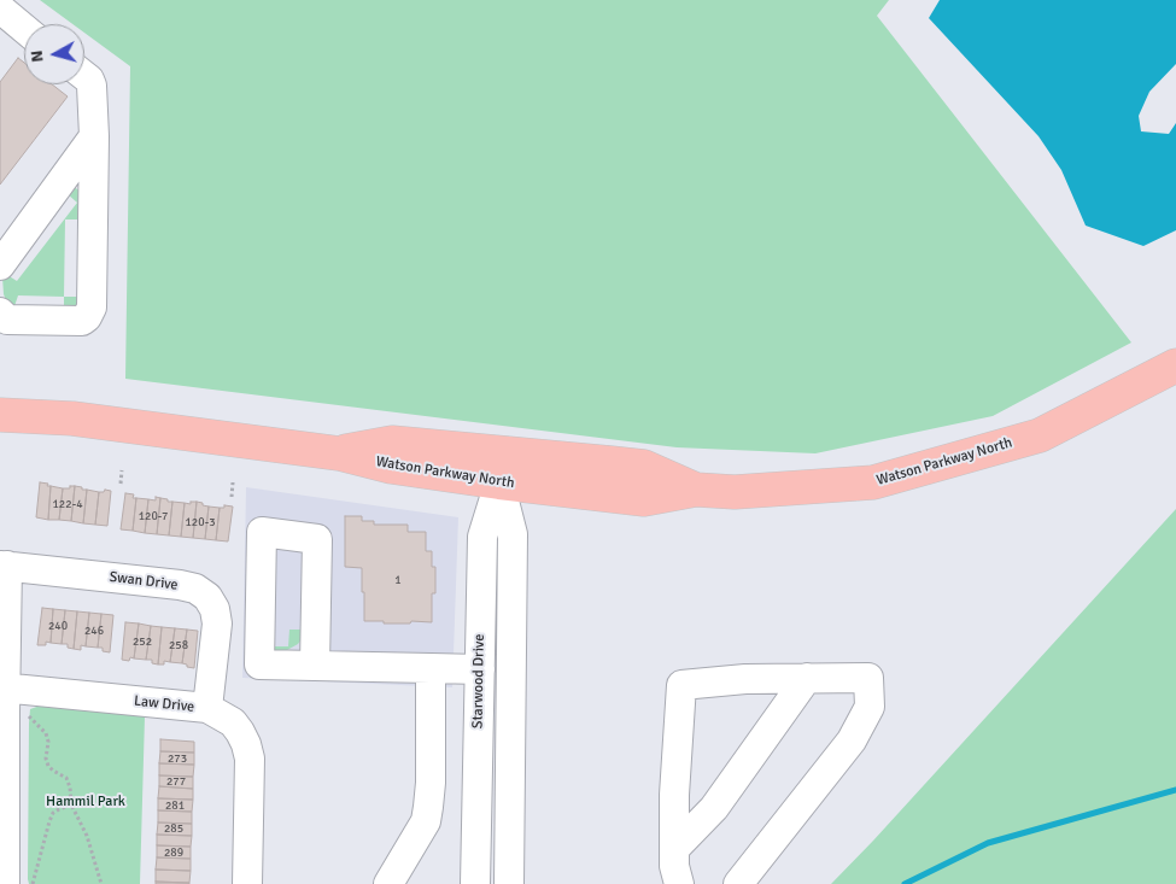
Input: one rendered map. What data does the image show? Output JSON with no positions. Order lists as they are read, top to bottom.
{
  "streets": {
    "main road": ["Watson Parkway North"],
    "street": ["Swan Drive", "Starwood Drive", "Law Drive"]
  },
  "crossings": [
    ["Watson Parkway North", "Starwood Drive"],
    ["Swan Drive", "Law Drive"]
  ],
  "parks": ["Hammil Park"],
  "house_numbers": [
    "122-4",
    "120-7",
    "120-3",
    "1",
    "240",
    "246",
    "252",
    "258",
    "273",
    "277",
    "281",
    "285",
    "289"
  ],
  "north": "left"
}
